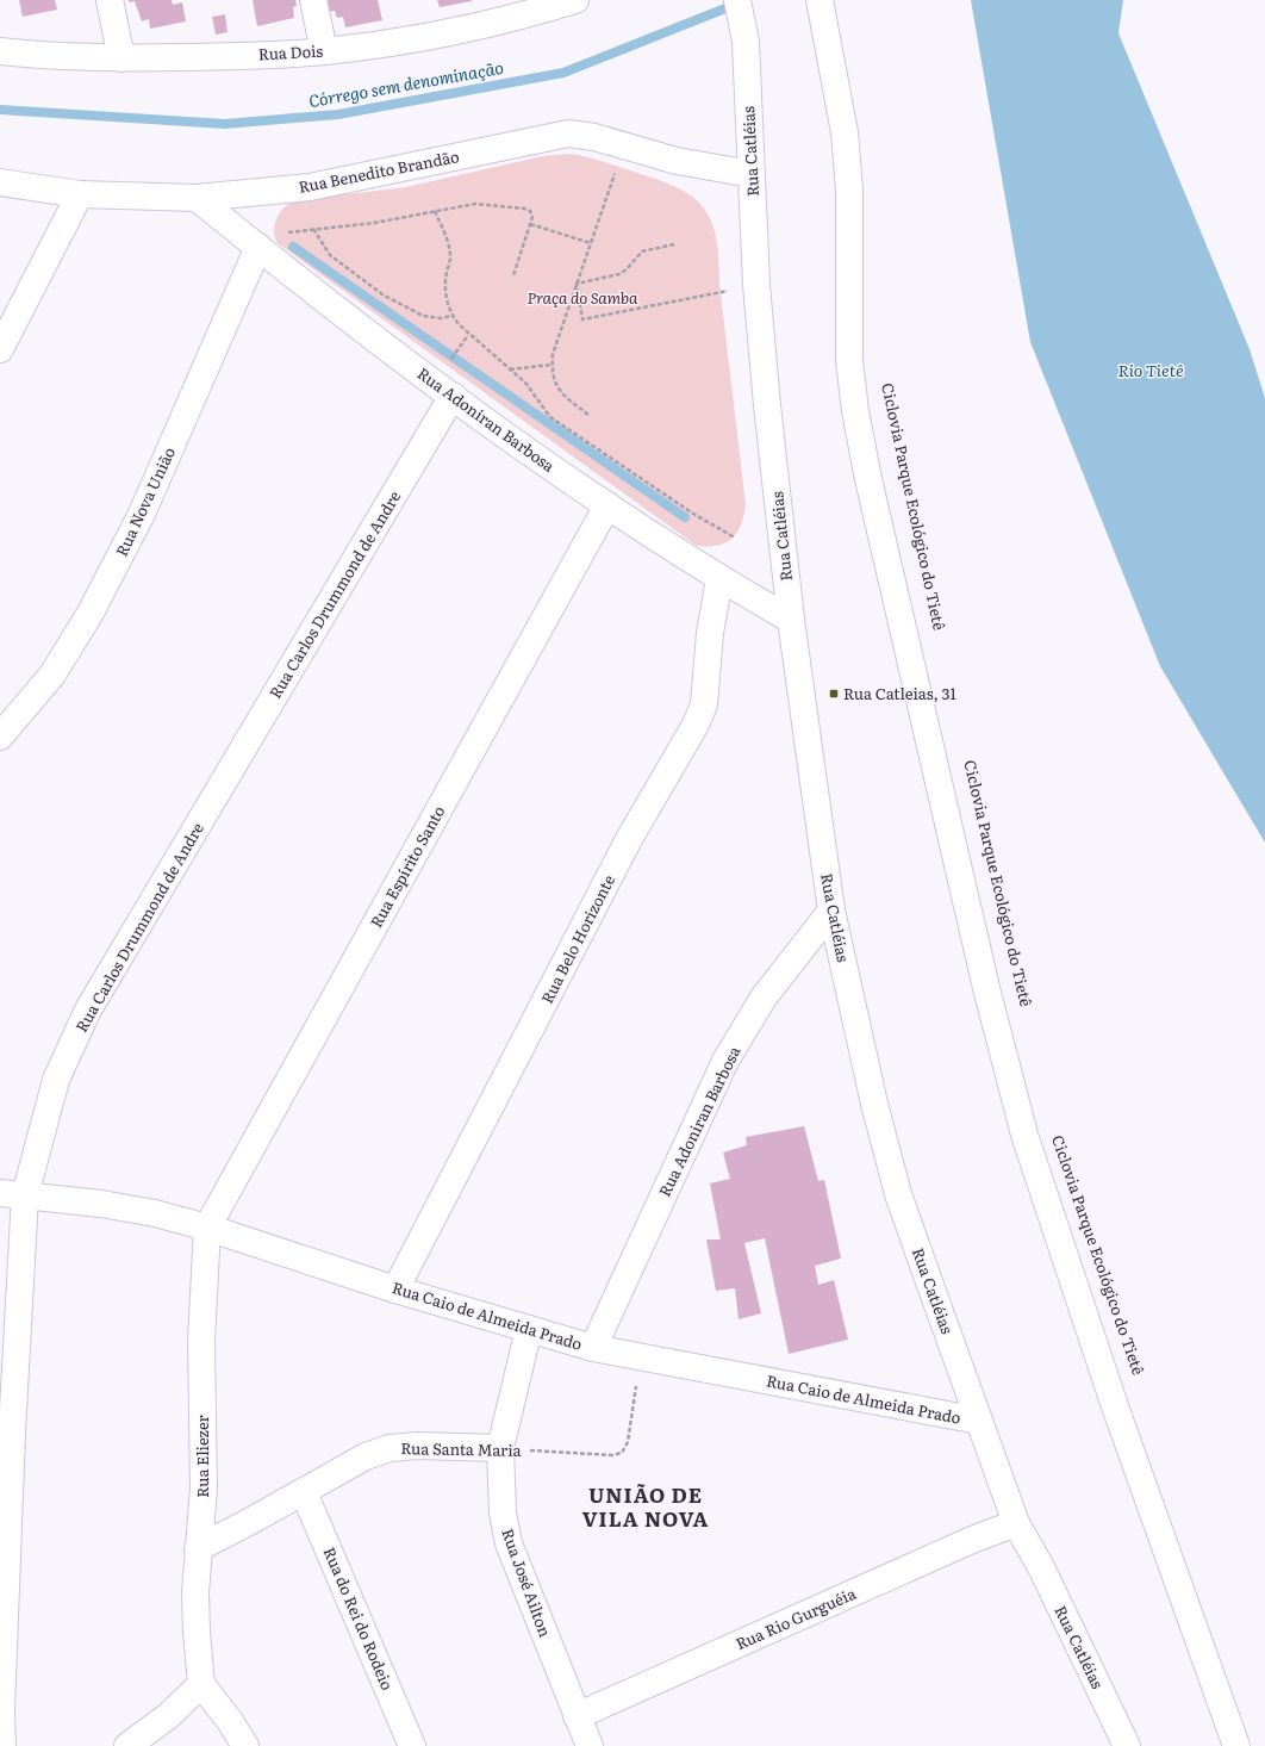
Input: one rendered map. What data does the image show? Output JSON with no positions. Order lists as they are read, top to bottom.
{
  "streets": {
    "street": [
      "Rua Dois",
      "Rua Catléias",
      "Rua Benedito Brandão",
      "Rua Adoniran Barbosa",
      "Rua Nova União",
      "Rua Carlos Drummond de Andre",
      "Rua Espírito Santo",
      "Rua Belo Horizonte",
      "Rua Caio de Almeida Prado",
      "Rua Santa Maria",
      "Rua Eliezer",
      "Rua José Ailton",
      "Rua do Rei do Rodeio",
      "Rua Rio Gurguéia"
    ]
  },
  "crossings": [
    ["Rua Catléias", "Rua Benedito Brandão"],
    ["Rua Catléias", "Rua Adoniran Barbosa"],
    ["Rua Catléias", "Rua Caio de Almeida Prado"],
    ["Rua Catléias", "Rua Rio Gurguéia"],
    ["Rua Benedito Brandão", "Rua Adoniran Barbosa"],
    ["Rua Adoniran Barbosa", "Rua Nova União"],
    ["Rua Adoniran Barbosa", "Rua Carlos Drummond de Andre"],
    ["Rua Adoniran Barbosa", "Rua Espírito Santo"],
    ["Rua Adoniran Barbosa", "Rua Belo Horizonte"],
    ["Rua Adoniran Barbosa", "Rua Caio de Almeida Prado"],
    ["Rua Carlos Drummond de Andre", "Rua Caio de Almeida Prado"],
    ["Rua Espírito Santo", "Rua Caio de Almeida Prado"],
    ["Rua Espírito Santo", "Rua Eliezer"],
    ["Rua Belo Horizonte", "Rua Caio de Almeida Prado"],
    ["Rua Caio de Almeida Prado", "Rua Santa Maria"],
    ["Rua Caio de Almeida Prado", "Rua Eliezer"],
    ["Rua Caio de Almeida Prado", "Rua José Ailton"],
    ["Rua Santa Maria", "Rua Eliezer"],
    ["Rua Santa Maria", "Rua José Ailton"],
    ["Rua Santa Maria", "Rua do Rei do Rodeio"],
    ["Rua José Ailton", "Rua Rio Gurguéia"]
  ],
  "districts": ["UNIÃO DE VILA NOVA"],
  "water": ["Córrego sem denominação", "Rio Tietê"],
  "parks": ["Praça do Samba"],
  "places": {
    "transit": ["Rua Catleias, 31"]
  }
}
